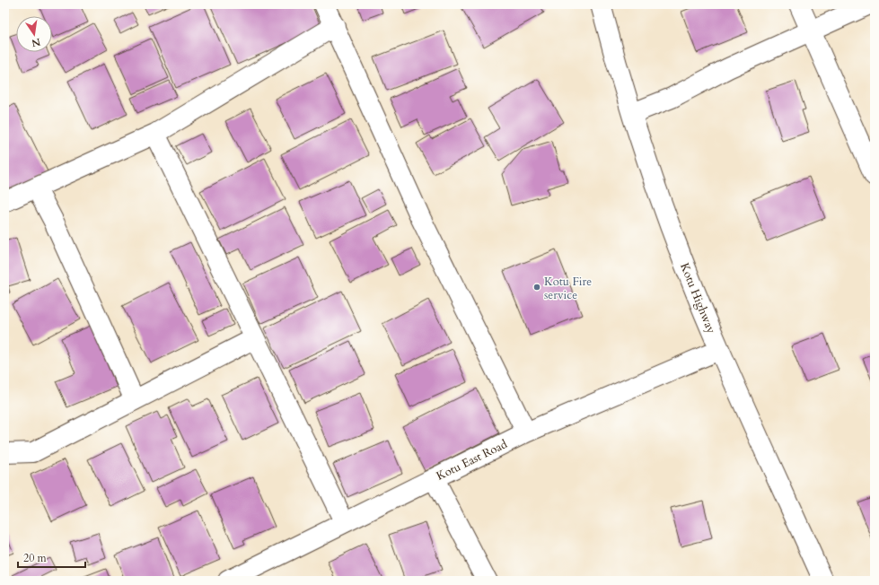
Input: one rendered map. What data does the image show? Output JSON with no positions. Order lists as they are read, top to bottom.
{
  "streets": {
    "street": ["Kotu Highway", "Kotu East Road"]
  },
  "crossings": [
    ["Kotu Highway", "Kotu East Road"]
  ],
  "places": ["Kotu Fire service"],
  "scale_bar": "20 m",
  "north": "bottom"
}
